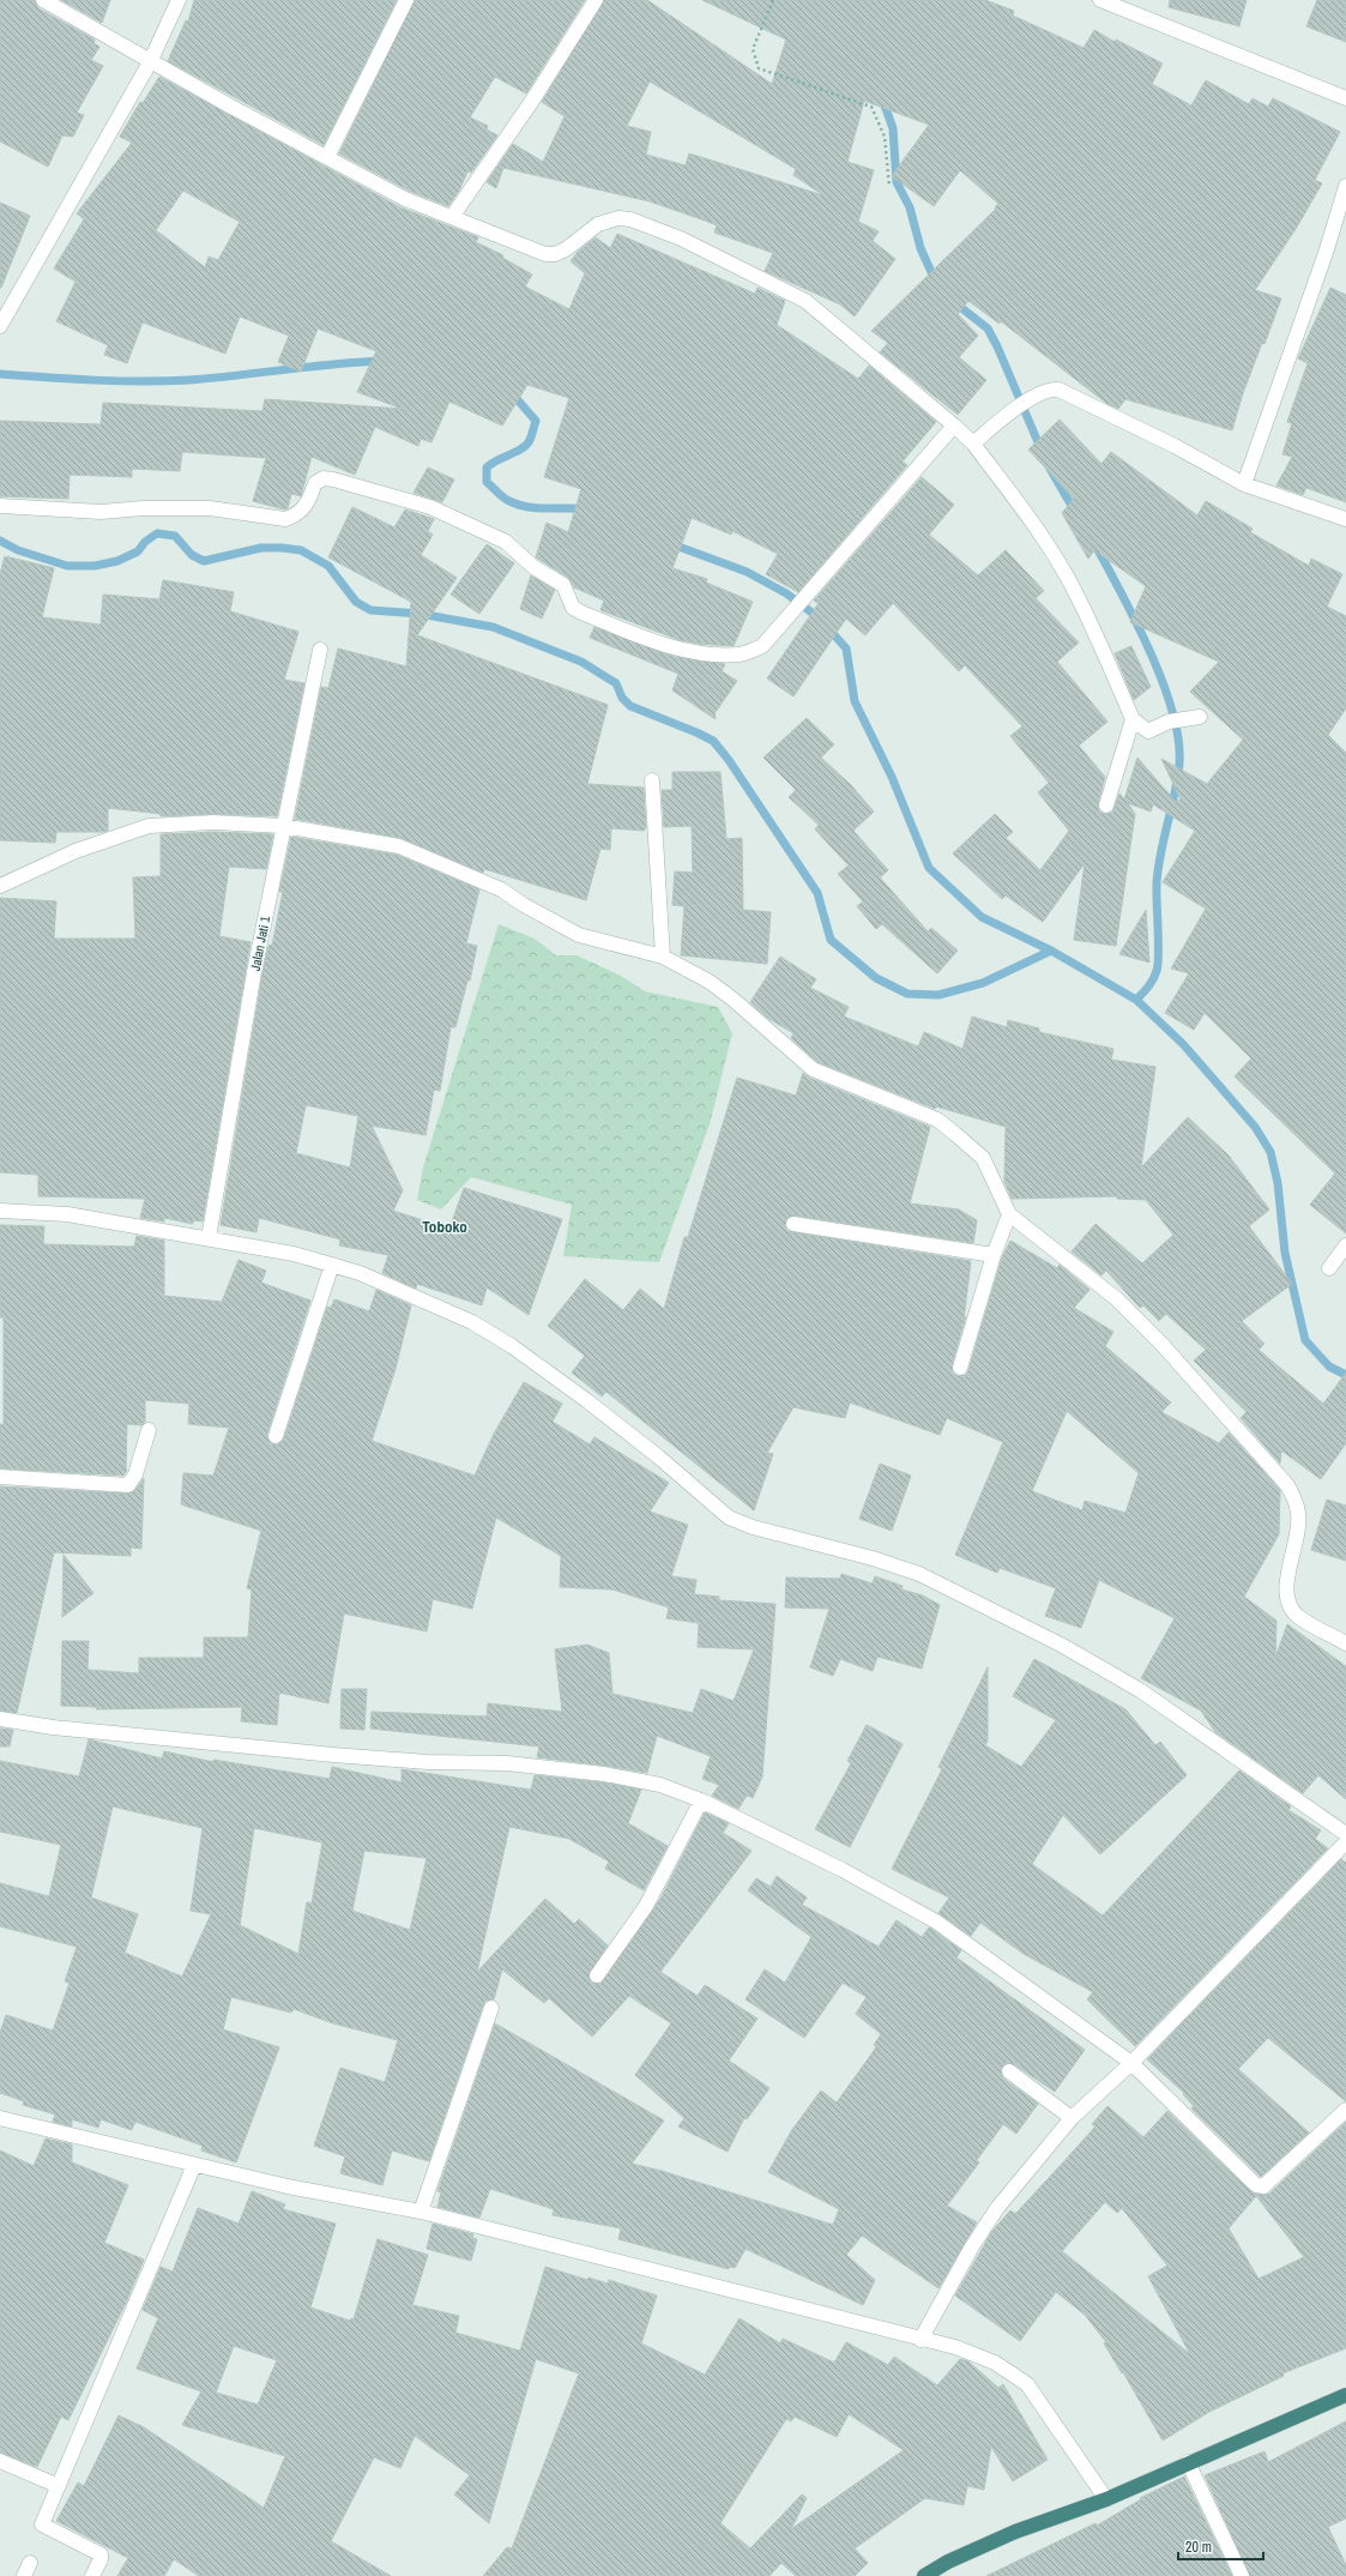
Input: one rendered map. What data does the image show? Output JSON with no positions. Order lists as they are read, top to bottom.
{
  "streets": {
    "street": ["Jalan Jati 1"]
  },
  "districts": ["Toboko"],
  "scale_bar": "20 m"
}
